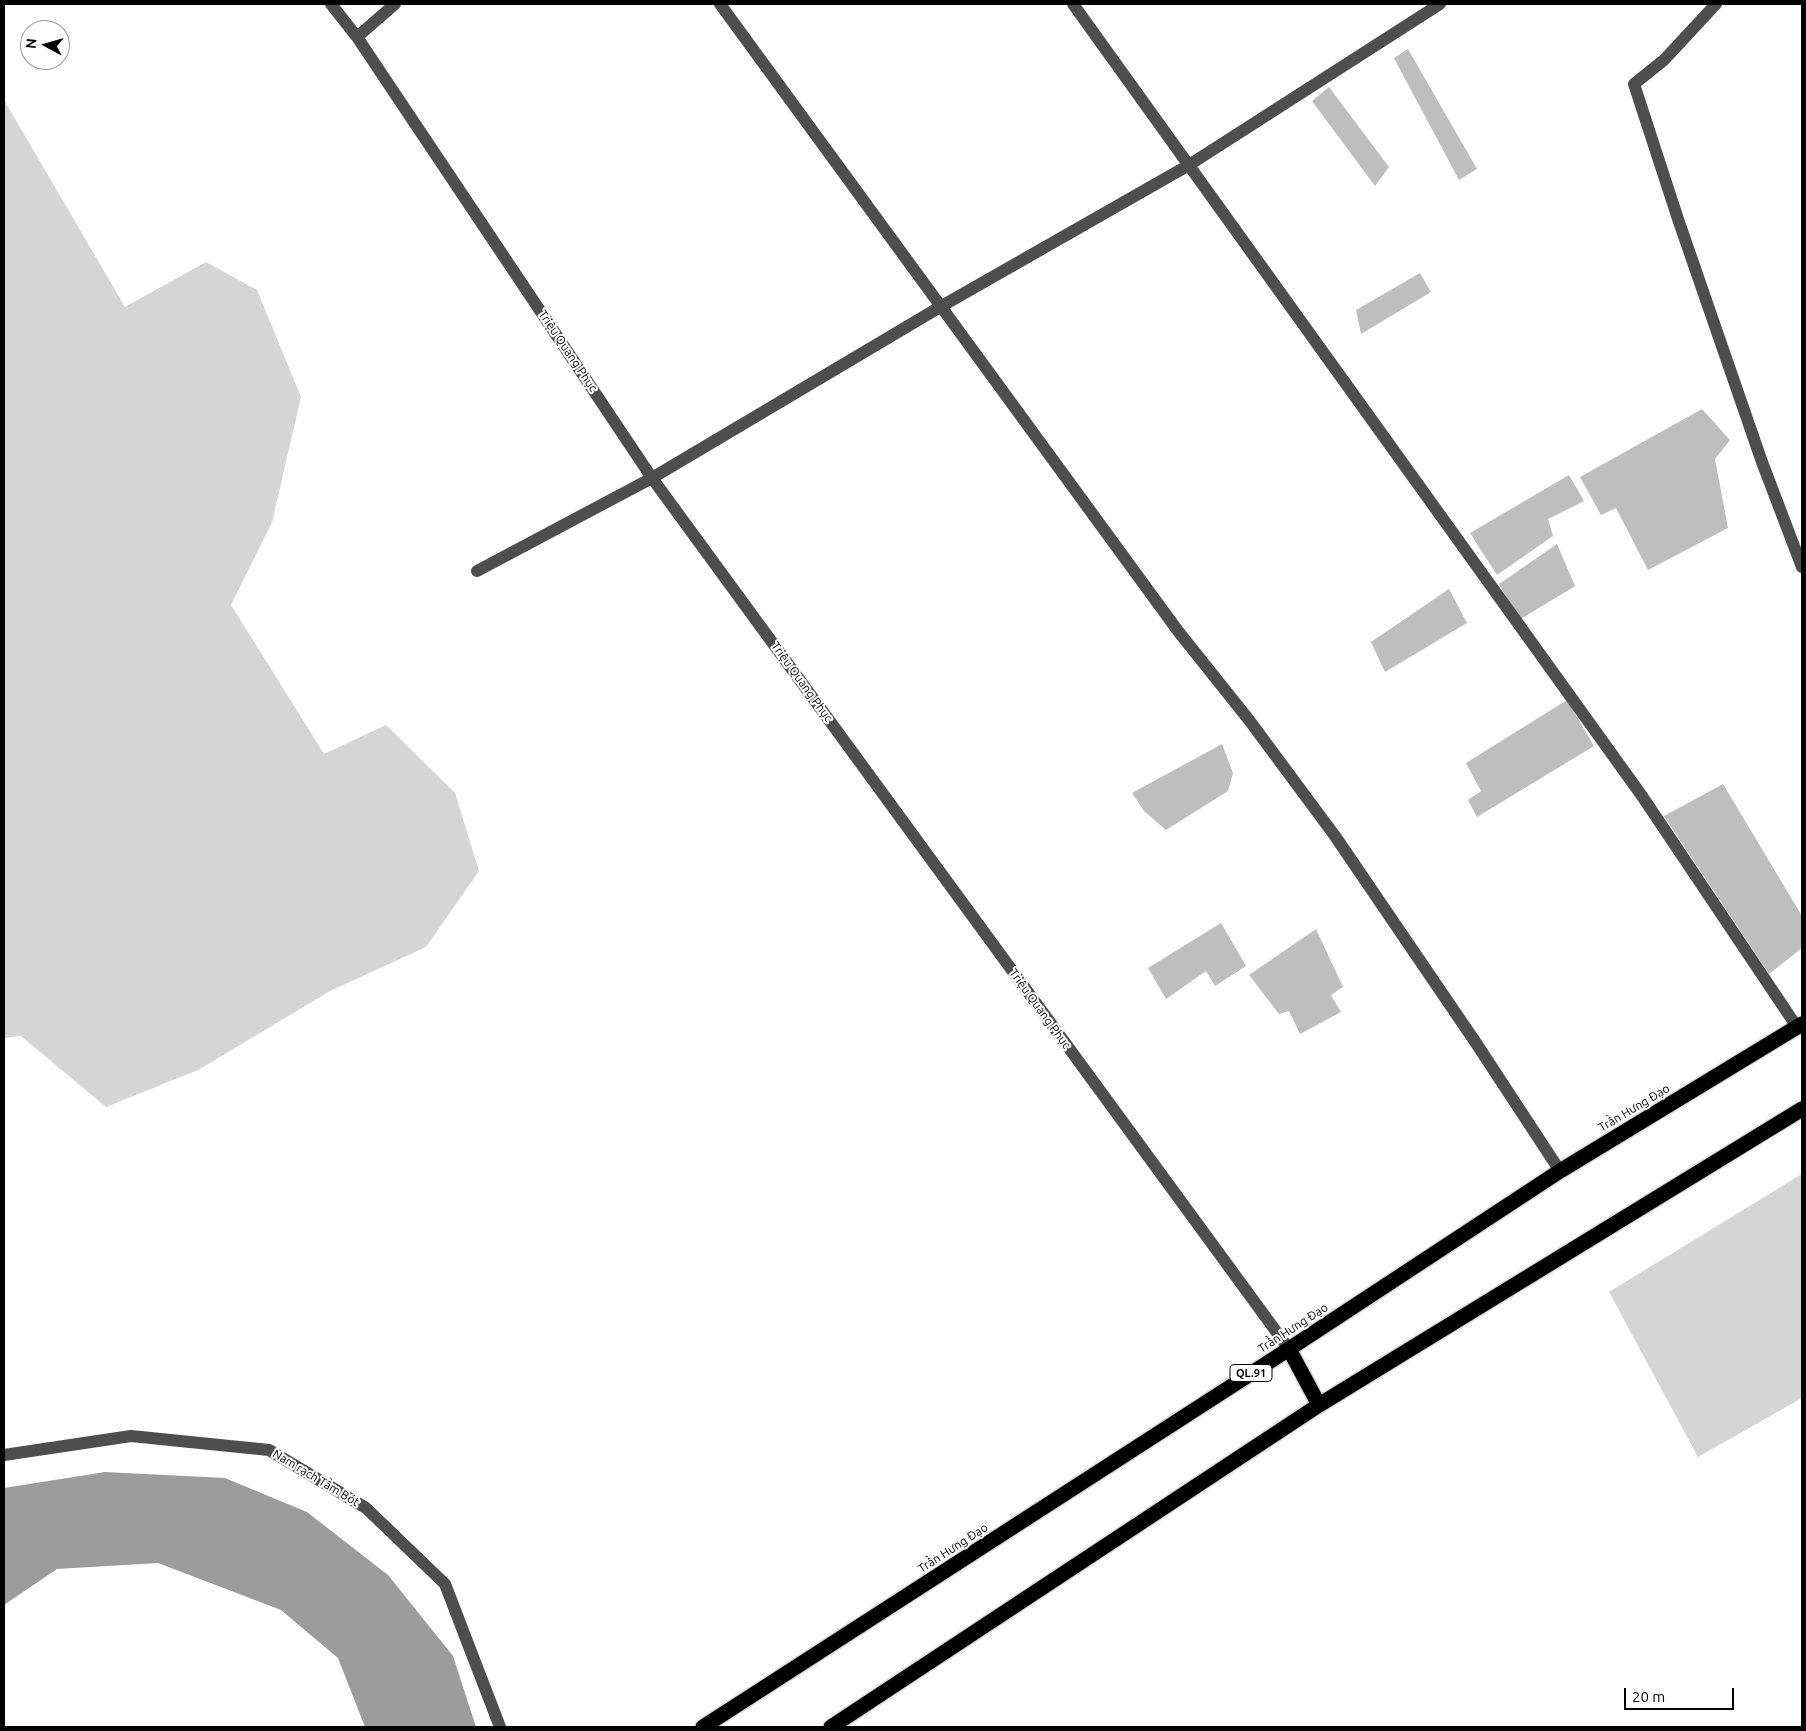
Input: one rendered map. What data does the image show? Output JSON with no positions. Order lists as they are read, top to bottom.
{
  "streets": {
    "highway": ["Trần Hưng Đạo", "QL.91"],
    "street": ["Triệu Quang Phục", "Nam rạch Tầm Bót"]
  },
  "crossings": [
    ["Triệu Quang Phục", "Trần Hưng Đạo"]
  ],
  "scale_bar": "20 m",
  "north": "left"
}
